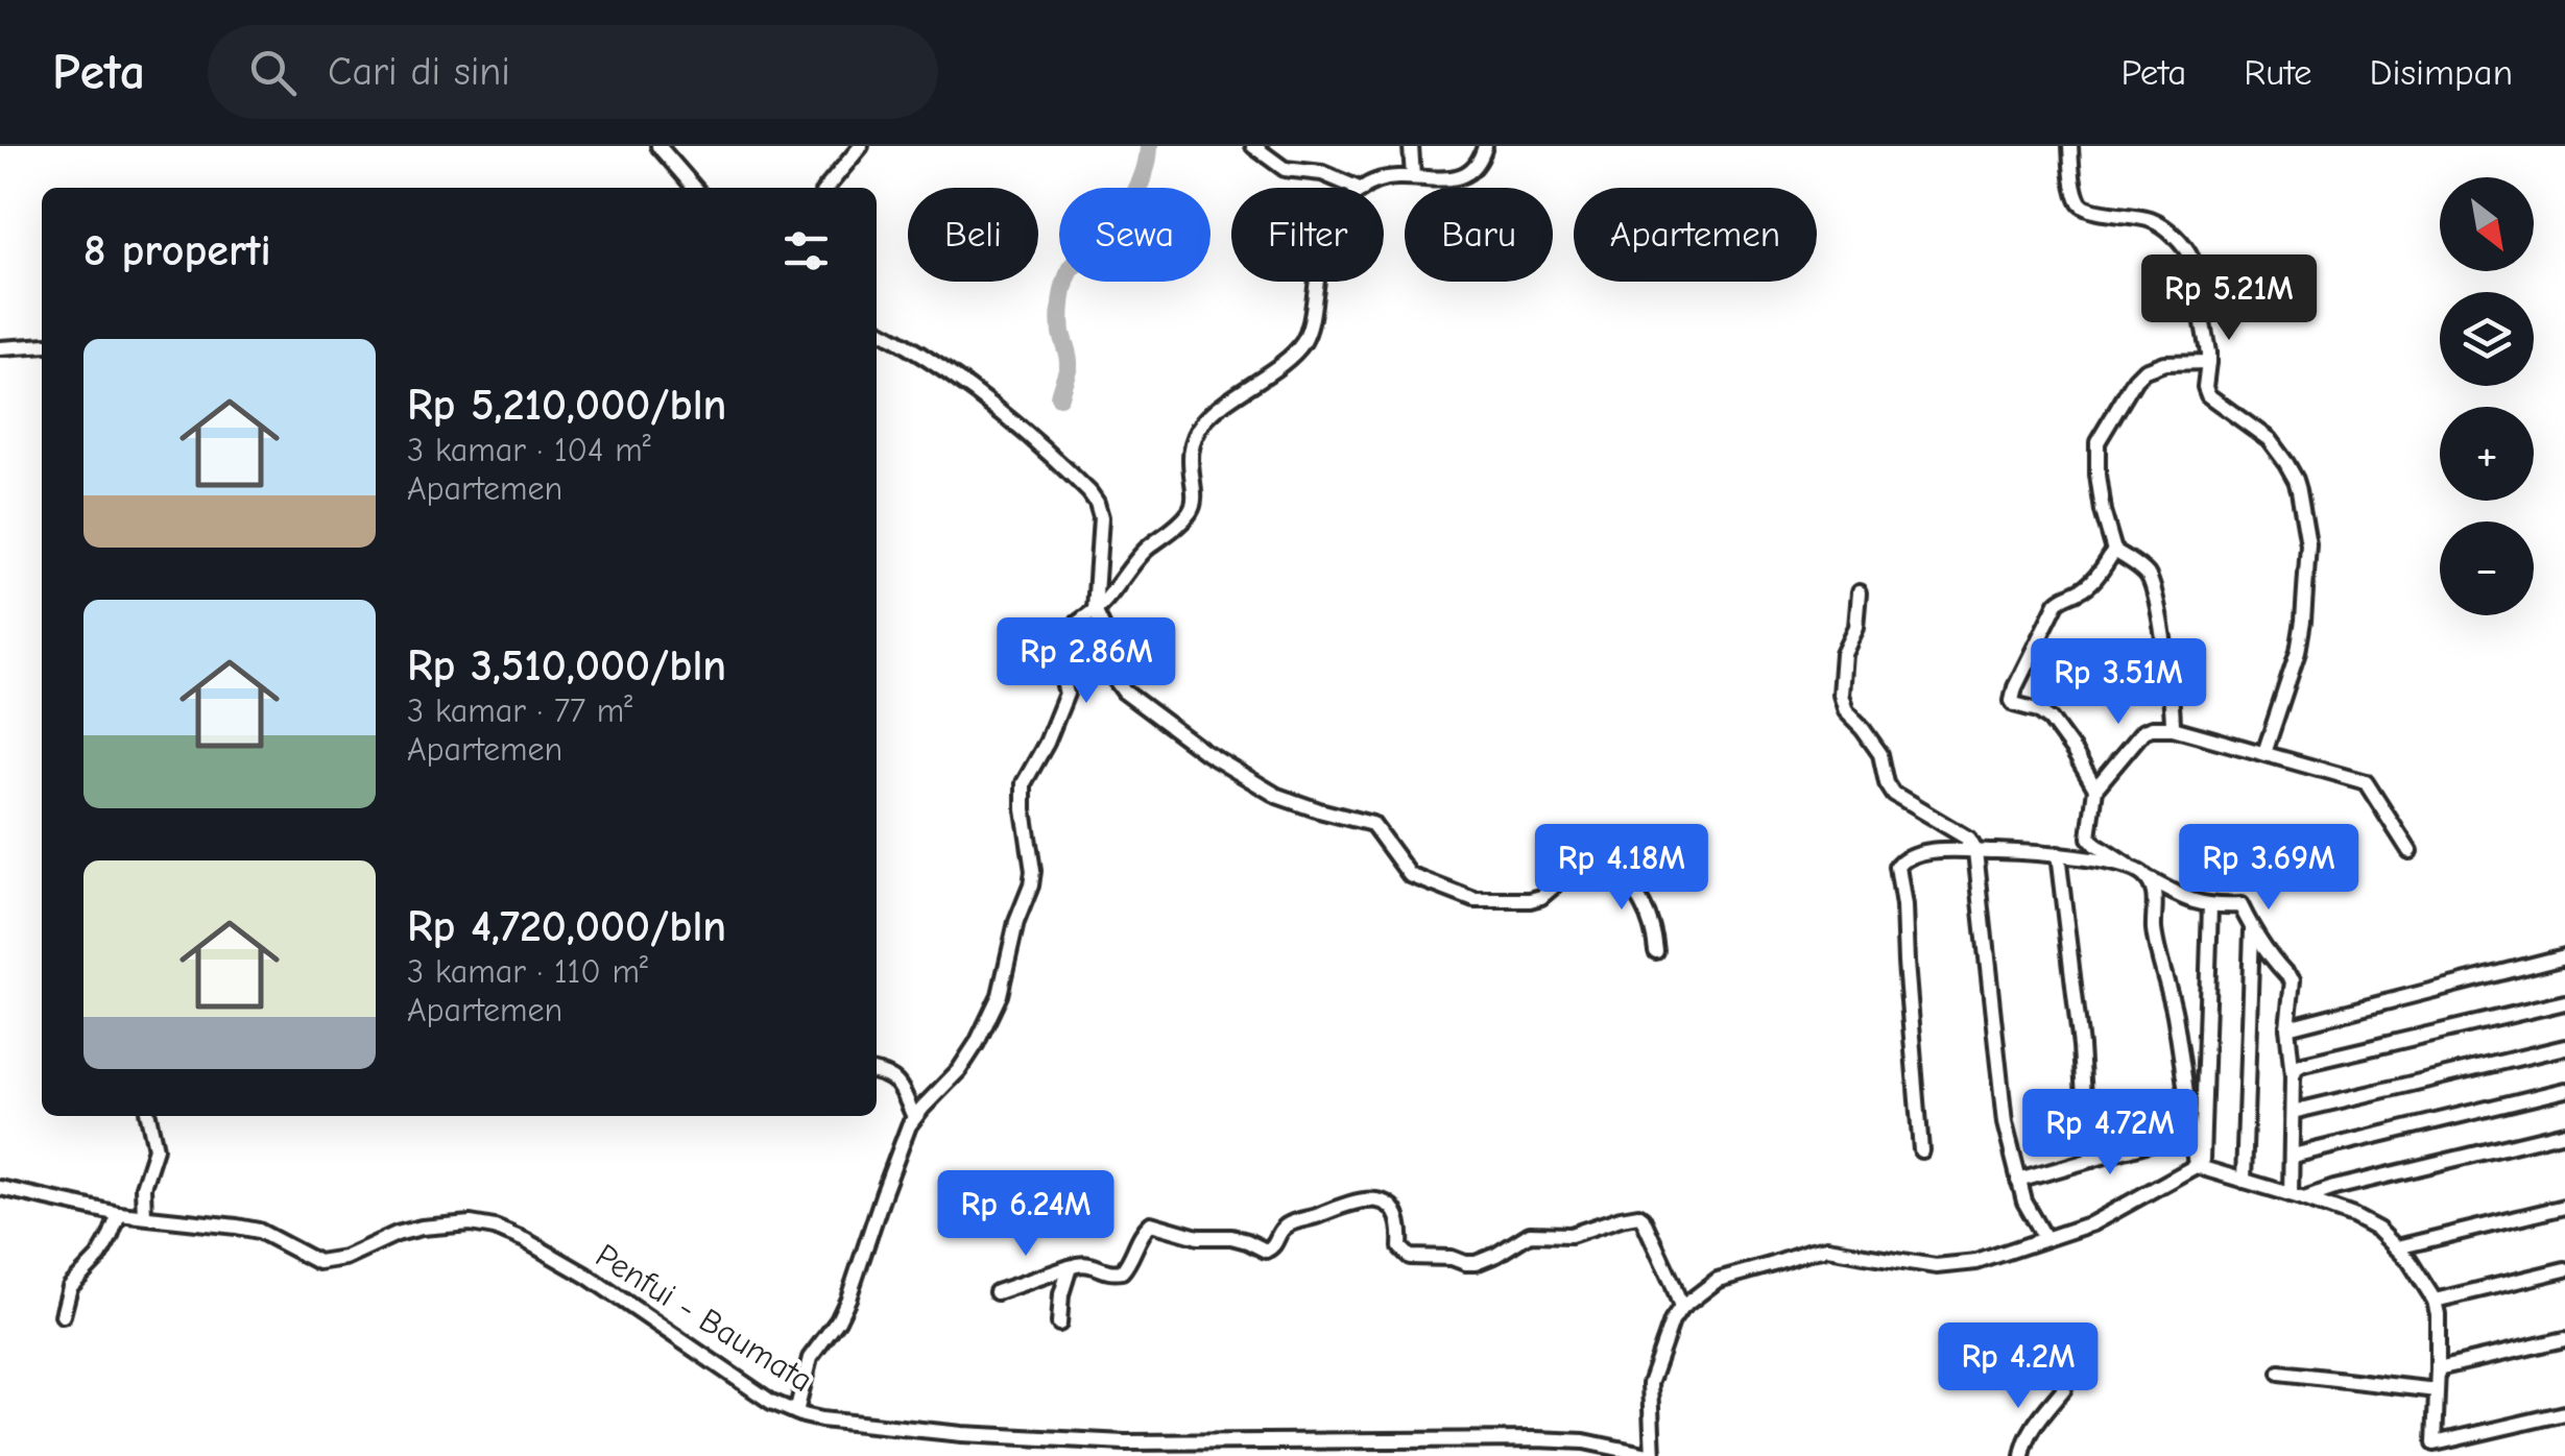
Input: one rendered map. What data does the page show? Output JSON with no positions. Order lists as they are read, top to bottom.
{
  "streets": {
    "street": ["Penfui - Baumata"]
  },
  "north": "bottom right",
  "page": {
    "header": "Peta",
    "search": "Cari di sini",
    "nav": ["Peta", "Rute", "Disimpan"],
    "map_buttons": ["+", "−"],
    "chip": [
      "Beli",
      "Sewa",
      "Filter",
      "Baru",
      "Apartemen"
    ],
    "heading": "8 properti",
    "price": [
      "Rp 5.21M",
      "Rp 2.86M",
      "Rp 3.51M",
      "Rp 4.18M",
      "Rp 3.69M",
      "Rp 4.72M",
      "Rp 6.24M",
      "Rp 4.2M"
    ],
    "list": [
      {
        "name": "Rp 5,210,000/bln",
        "note": "3 kamar · 104 m² · Apartemen"
      },
      {
        "name": "Rp 3,510,000/bln",
        "note": "3 kamar · 77 m² · Apartemen"
      },
      {
        "name": "Rp 4,720,000/bln",
        "note": "3 kamar · 110 m² · Apartemen"
      }
    ]
  }
}
